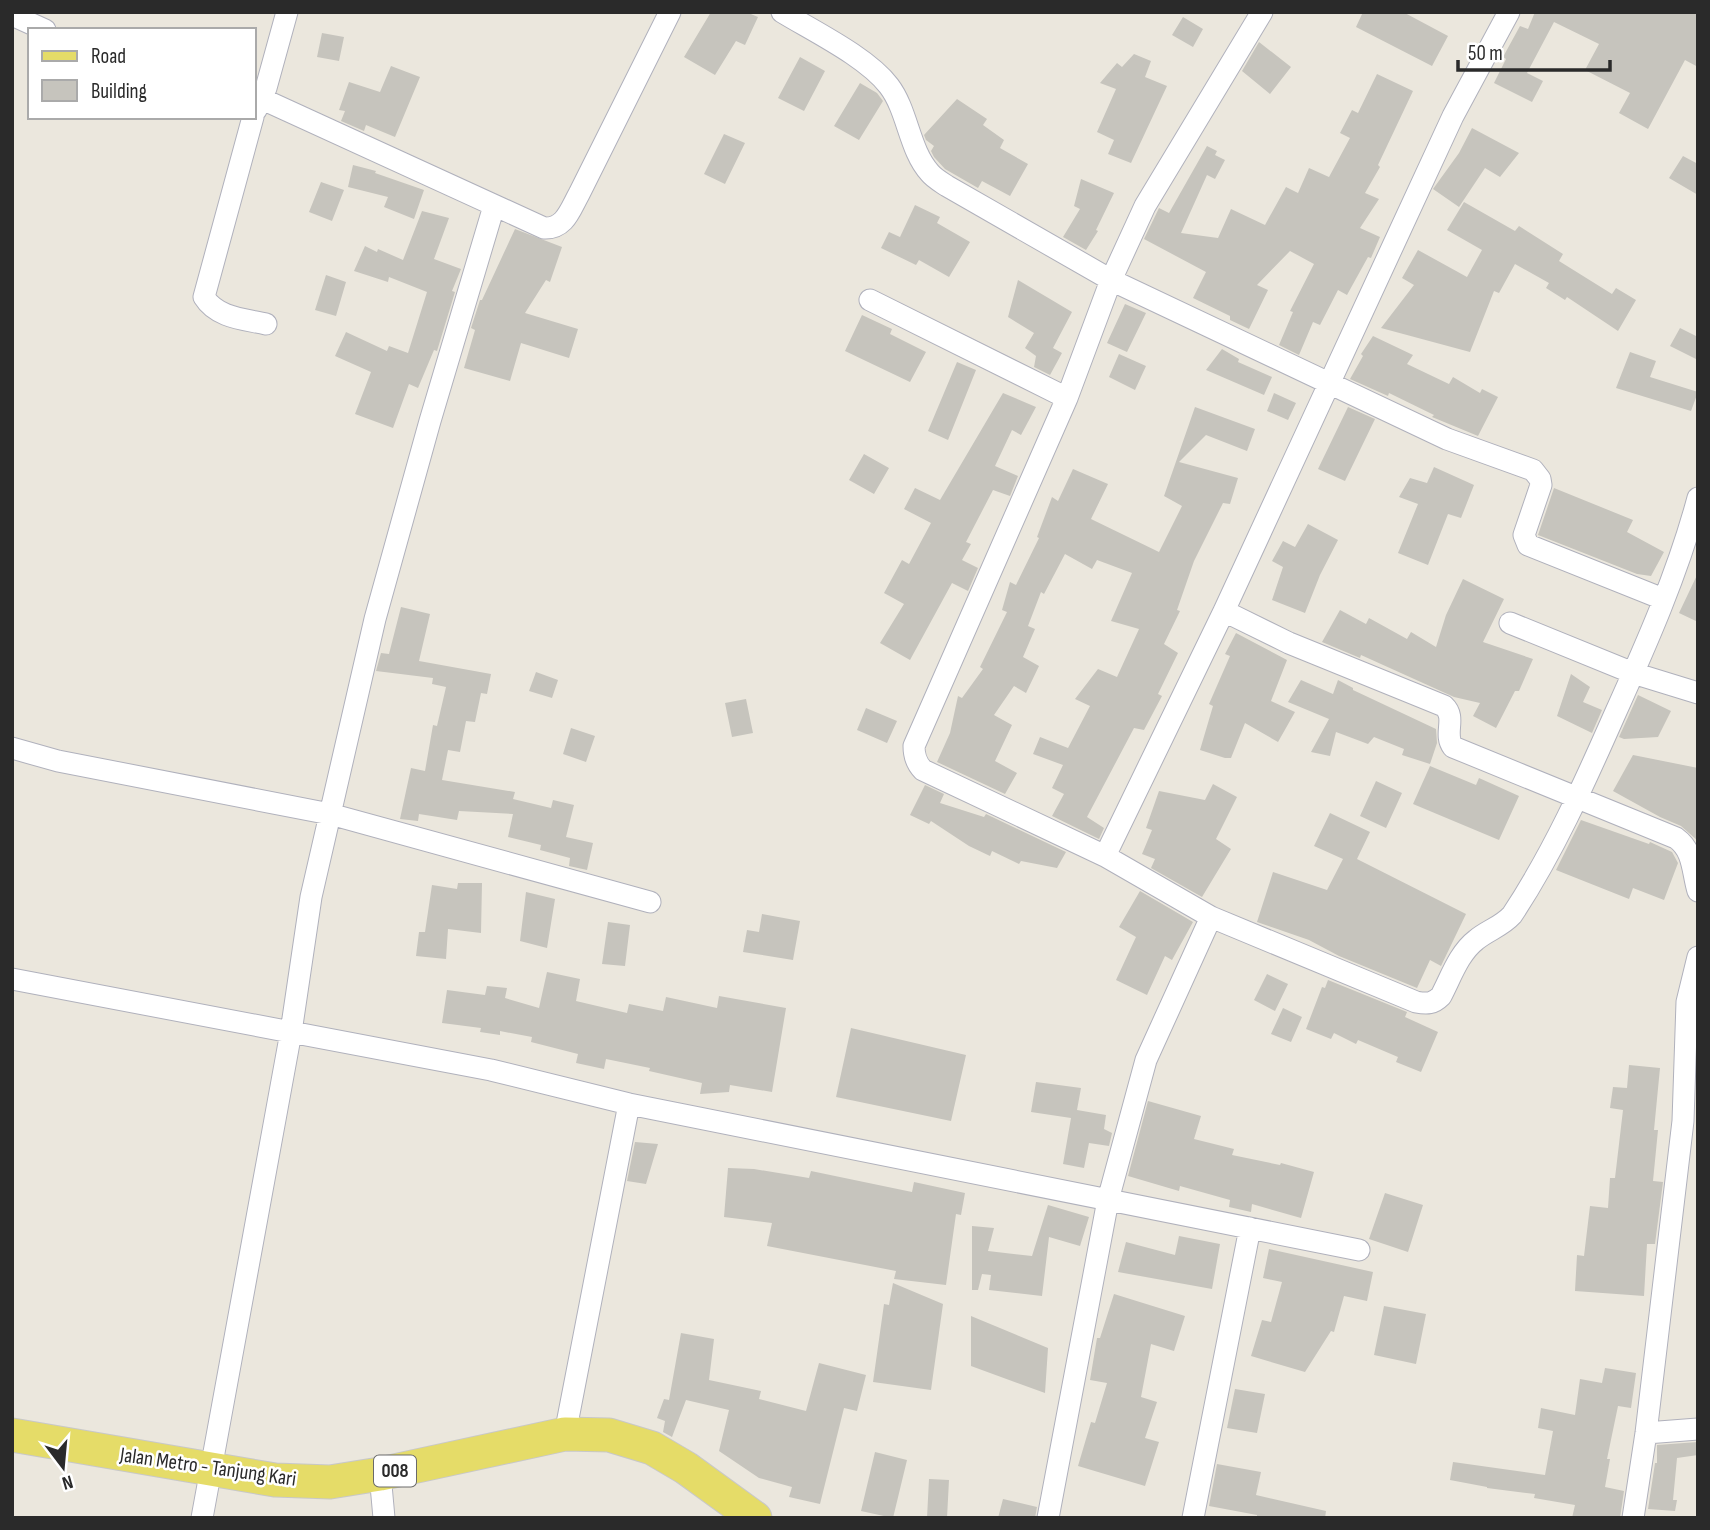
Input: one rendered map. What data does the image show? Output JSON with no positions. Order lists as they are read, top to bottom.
{
  "streets": {
    "main road": ["Jalan Metro - Tanjung Kari", "008"]
  },
  "legend": ["Road", "Building"],
  "scale_bar": "50 m",
  "north": "bottom"
}
